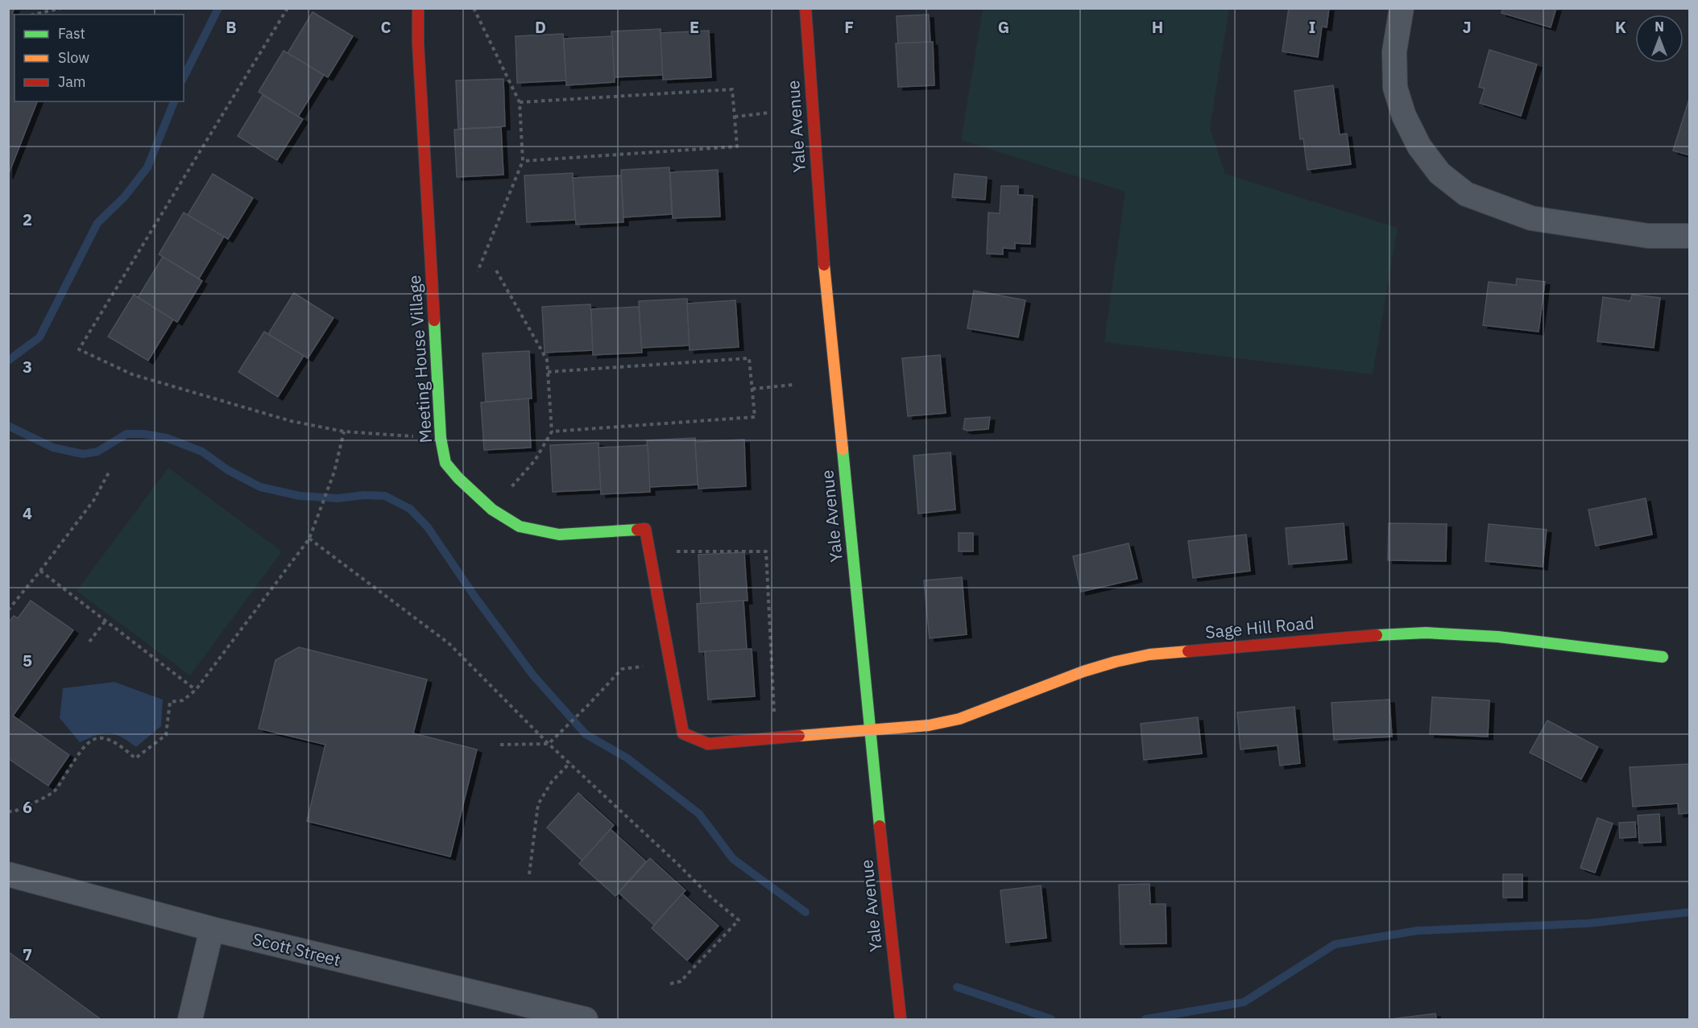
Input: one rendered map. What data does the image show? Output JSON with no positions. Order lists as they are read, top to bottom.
{
  "streets": {
    "street": [
      "Yale Avenue",
      "Meeting House Village",
      "Sage Hill Road",
      "Scott Street"
    ]
  },
  "crossings": [
    ["Yale Avenue", "Meeting House Village"],
    ["Yale Avenue", "Sage Hill Road"],
    ["Meeting House Village", "Sage Hill Road"]
  ],
  "legend": ["Fast", "Slow", "Jam"],
  "north": "top",
  "grid": {
    "columns": [
      "B",
      "C",
      "D",
      "E",
      "F",
      "G",
      "H",
      "I",
      "J",
      "K"
    ],
    "rows": [
      "2",
      "3",
      "4",
      "5",
      "6",
      "7"
    ]
  }
}
